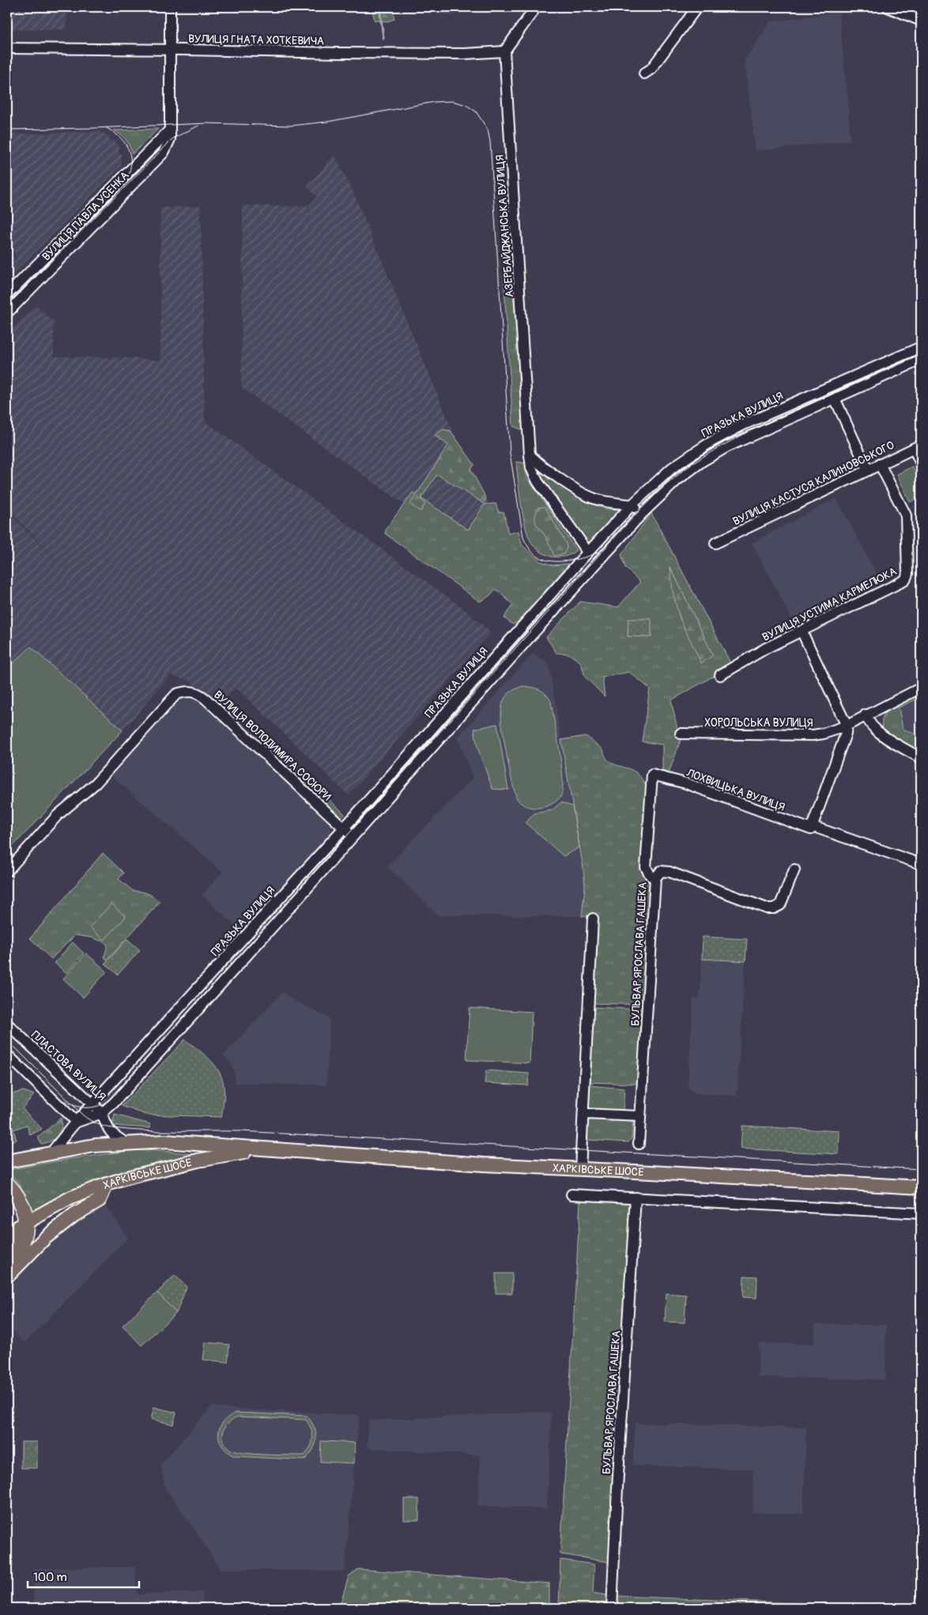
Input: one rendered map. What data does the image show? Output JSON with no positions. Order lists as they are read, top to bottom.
{
  "streets": {
    "main road": ["ХАРКІВСЬКЕ ШОСЕ"],
    "street": [
      "ВУЛИЦЯ ГНАТА ХОТКЕВИЧА",
      "ВУЛИЦЯ ПАВЛА УСЕНКА",
      "АЗЕРБАЙДЖАНСЬКА ВУЛИЦЯ",
      "ПРАЗЬКА ВУЛИЦЯ",
      "ВУЛИЦЯ КАСТУСЯ КАЛИНОВСЬКОГО",
      "ВУЛИЦЯ УСТИМА КАРМЕЛЮКА",
      "ХОРОЛЬСЬКА ВУЛИЦЯ",
      "ВУЛИЦЯ ВОЛОДИМИРА СОСЮРИ",
      "ЛОХВИЦЬКА ВУЛИЦЯ",
      "БУЛЬВАР ЯРОСЛАВА ГАШЕКА",
      "ПЛАСТОВА ВУЛИЦЯ"
    ]
  },
  "crossings": [
    ["ВУЛИЦЯ ГНАТА ХОТКЕВИЧА", "ВУЛИЦЯ ПАВЛА УСЕНКА"],
    ["ВУЛИЦЯ ГНАТА ХОТКЕВИЧА", "АЗЕРБАЙДЖАНСЬКА ВУЛИЦЯ"],
    ["АЗЕРБАЙДЖАНСЬКА ВУЛИЦЯ", "ПРАЗЬКА ВУЛИЦЯ"],
    ["ПРАЗЬКА ВУЛИЦЯ", "ВУЛИЦЯ ВОЛОДИМИРА СОСЮРИ"],
    ["ПРАЗЬКА ВУЛИЦЯ", "ПЛАСТОВА ВУЛИЦЯ"],
    ["ПРАЗЬКА ВУЛИЦЯ", "ХАРКІВСЬКЕ ШОСЕ"],
    ["ВУЛИЦЯ КАСТУСЯ КАЛИНОВСЬКОГО", "ВУЛИЦЯ УСТИМА КАРМЕЛЮКА"],
    ["ЛОХВИЦЬКА ВУЛИЦЯ", "БУЛЬВАР ЯРОСЛАВА ГАШЕКА"],
    ["ПЛАСТОВА ВУЛИЦЯ", "ХАРКІВСЬКЕ ШОСЕ"]
  ],
  "scale_bar": "100 m"
}
